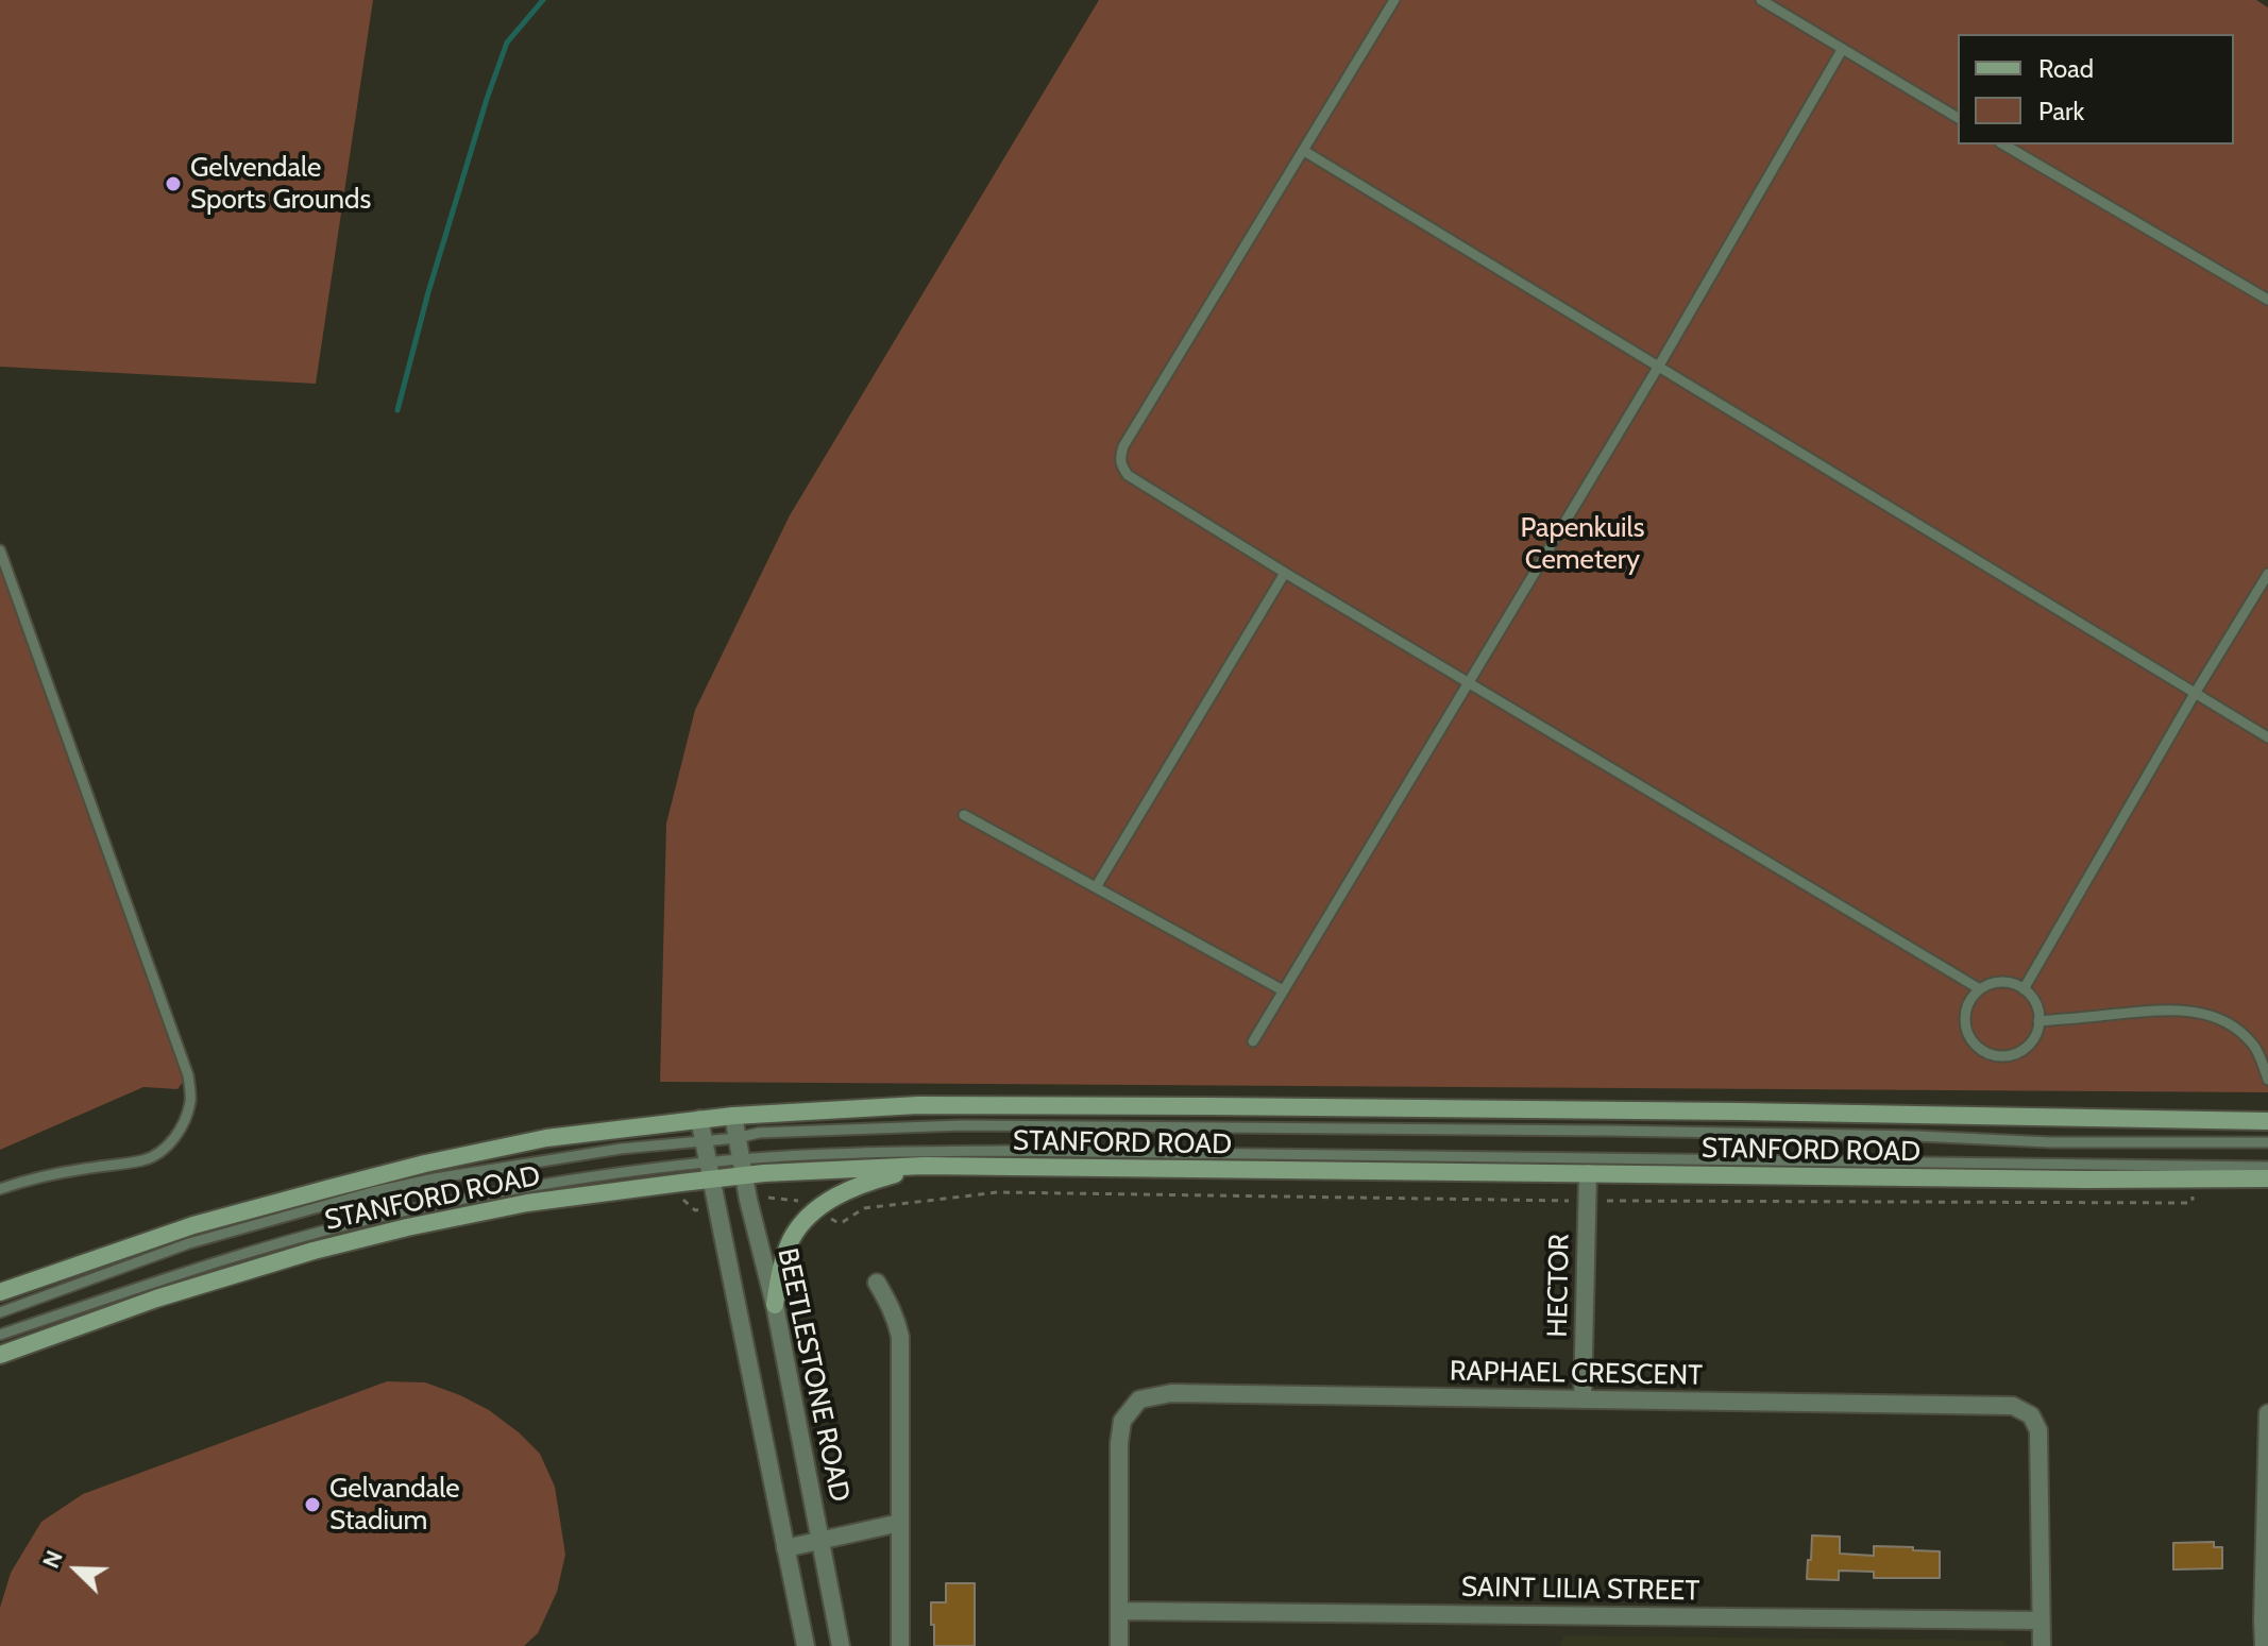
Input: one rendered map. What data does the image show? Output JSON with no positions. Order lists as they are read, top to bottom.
{
  "streets": {
    "main road": ["STANFORD ROAD"],
    "street": [
      "HECTOR",
      "RAPHAEL CRESCENT",
      "BEETLESTONE ROAD",
      "SAINT LILIA STREET"
    ]
  },
  "crossings": [
    ["STANFORD ROAD", "HECTOR"],
    ["STANFORD ROAD", "BEETLESTONE ROAD"],
    ["HECTOR", "RAPHAEL CRESCENT"],
    ["RAPHAEL CRESCENT", "SAINT LILIA STREET"]
  ],
  "parks": ["Papenkuils Cemetery"],
  "places": ["Gelvendale Sports Grounds", "Gelvandale Stadium"],
  "legend": ["Road", "Park"],
  "north": "top left"
}
